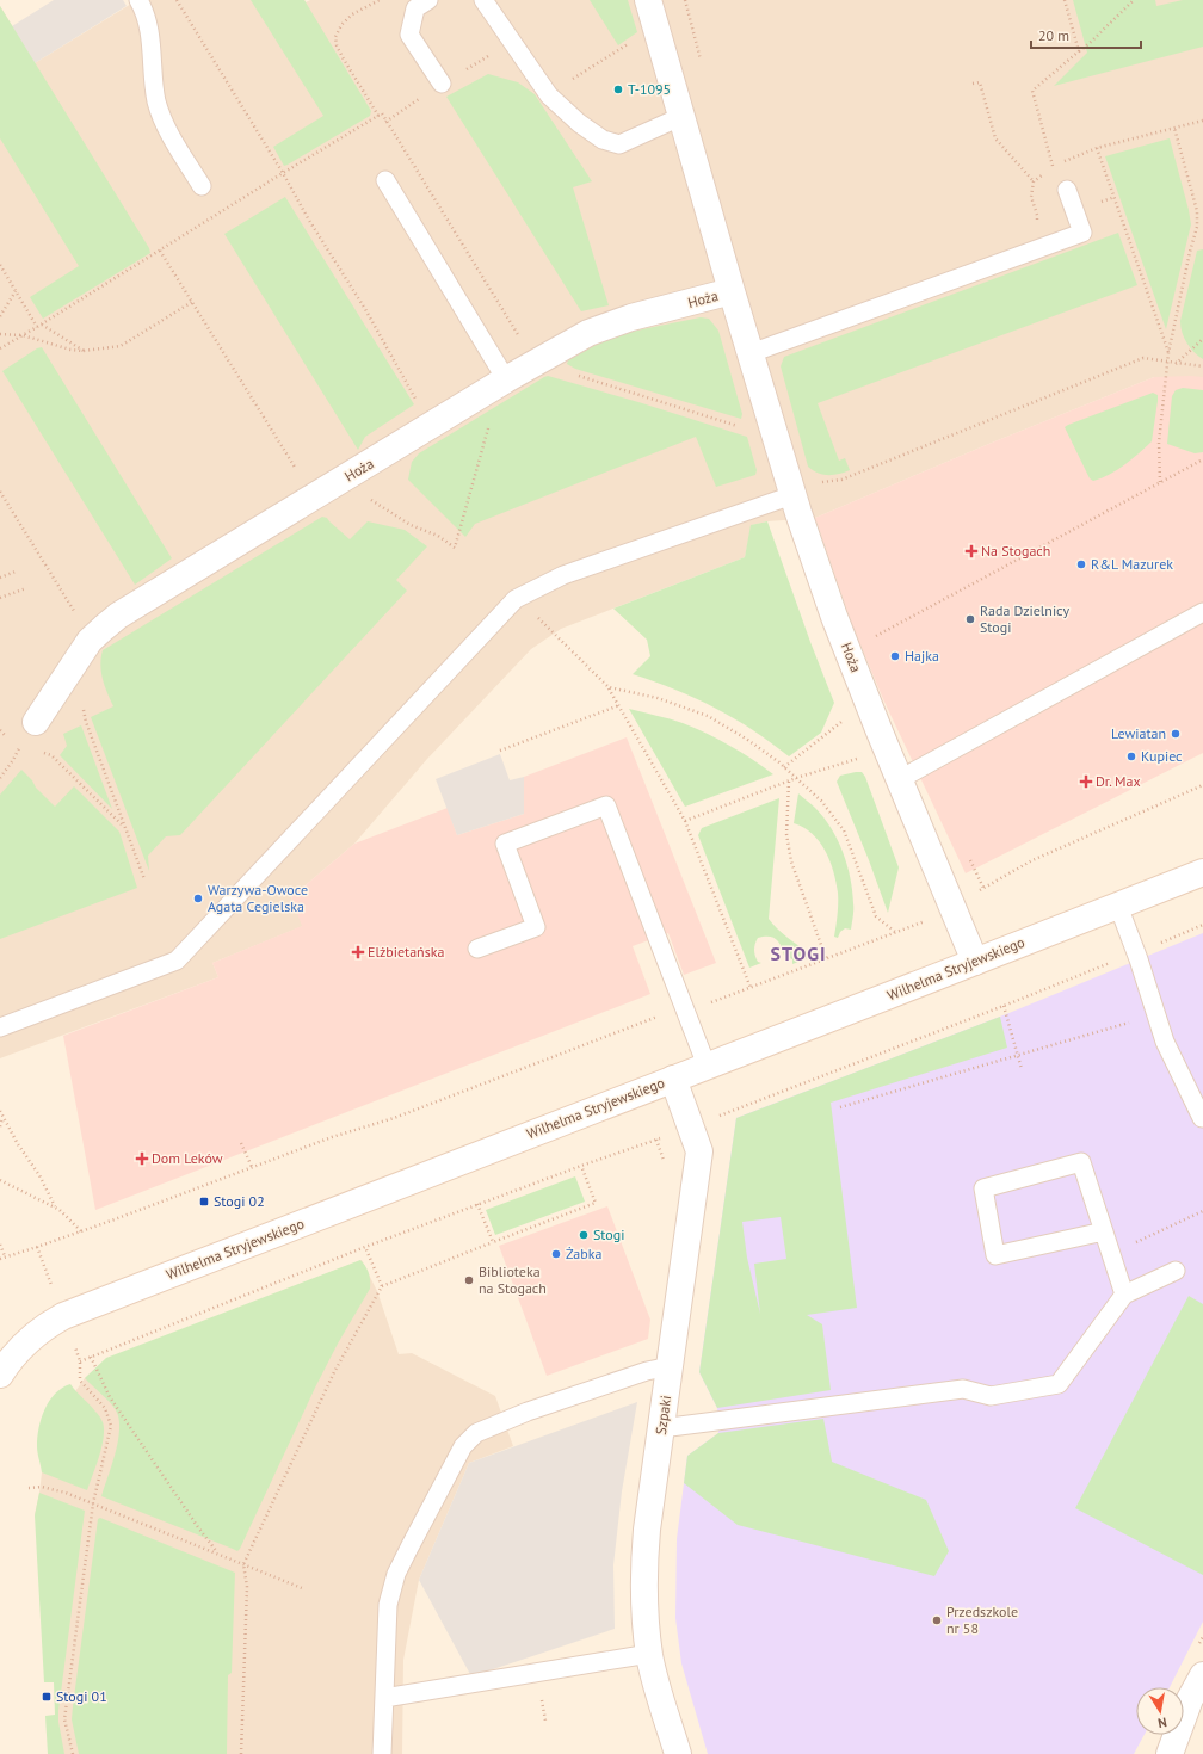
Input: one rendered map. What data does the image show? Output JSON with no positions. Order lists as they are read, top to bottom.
{
  "streets": {
    "street": ["Hoża", "Wilhelma Stryjewskiego", "Szpaki"]
  },
  "crossings": [
    ["Hoża", "Wilhelma Stryjewskiego"],
    ["Wilhelma Stryjewskiego", "Szpaki"]
  ],
  "districts": ["STOGI"],
  "places": {
    "other": [
      "T-1095",
      "R&L Mazurek",
      "Rada Dzielnicy Stogi",
      "Hajka",
      "Lewiatan",
      "Kupiec",
      "Warzywa-Owoce Agata Cegielska",
      "Stogi",
      "Żabka",
      "Biblioteka na Stogach",
      "Przedszkole nr 58"
    ],
    "health": [
      "Na Stogach",
      "Dr. Max",
      "Elżbietańska",
      "Dom Leków"
    ],
    "transit": ["Stogi 02", "Stogi 01"]
  },
  "scale_bar": "20 m",
  "north": "bottom"
}
